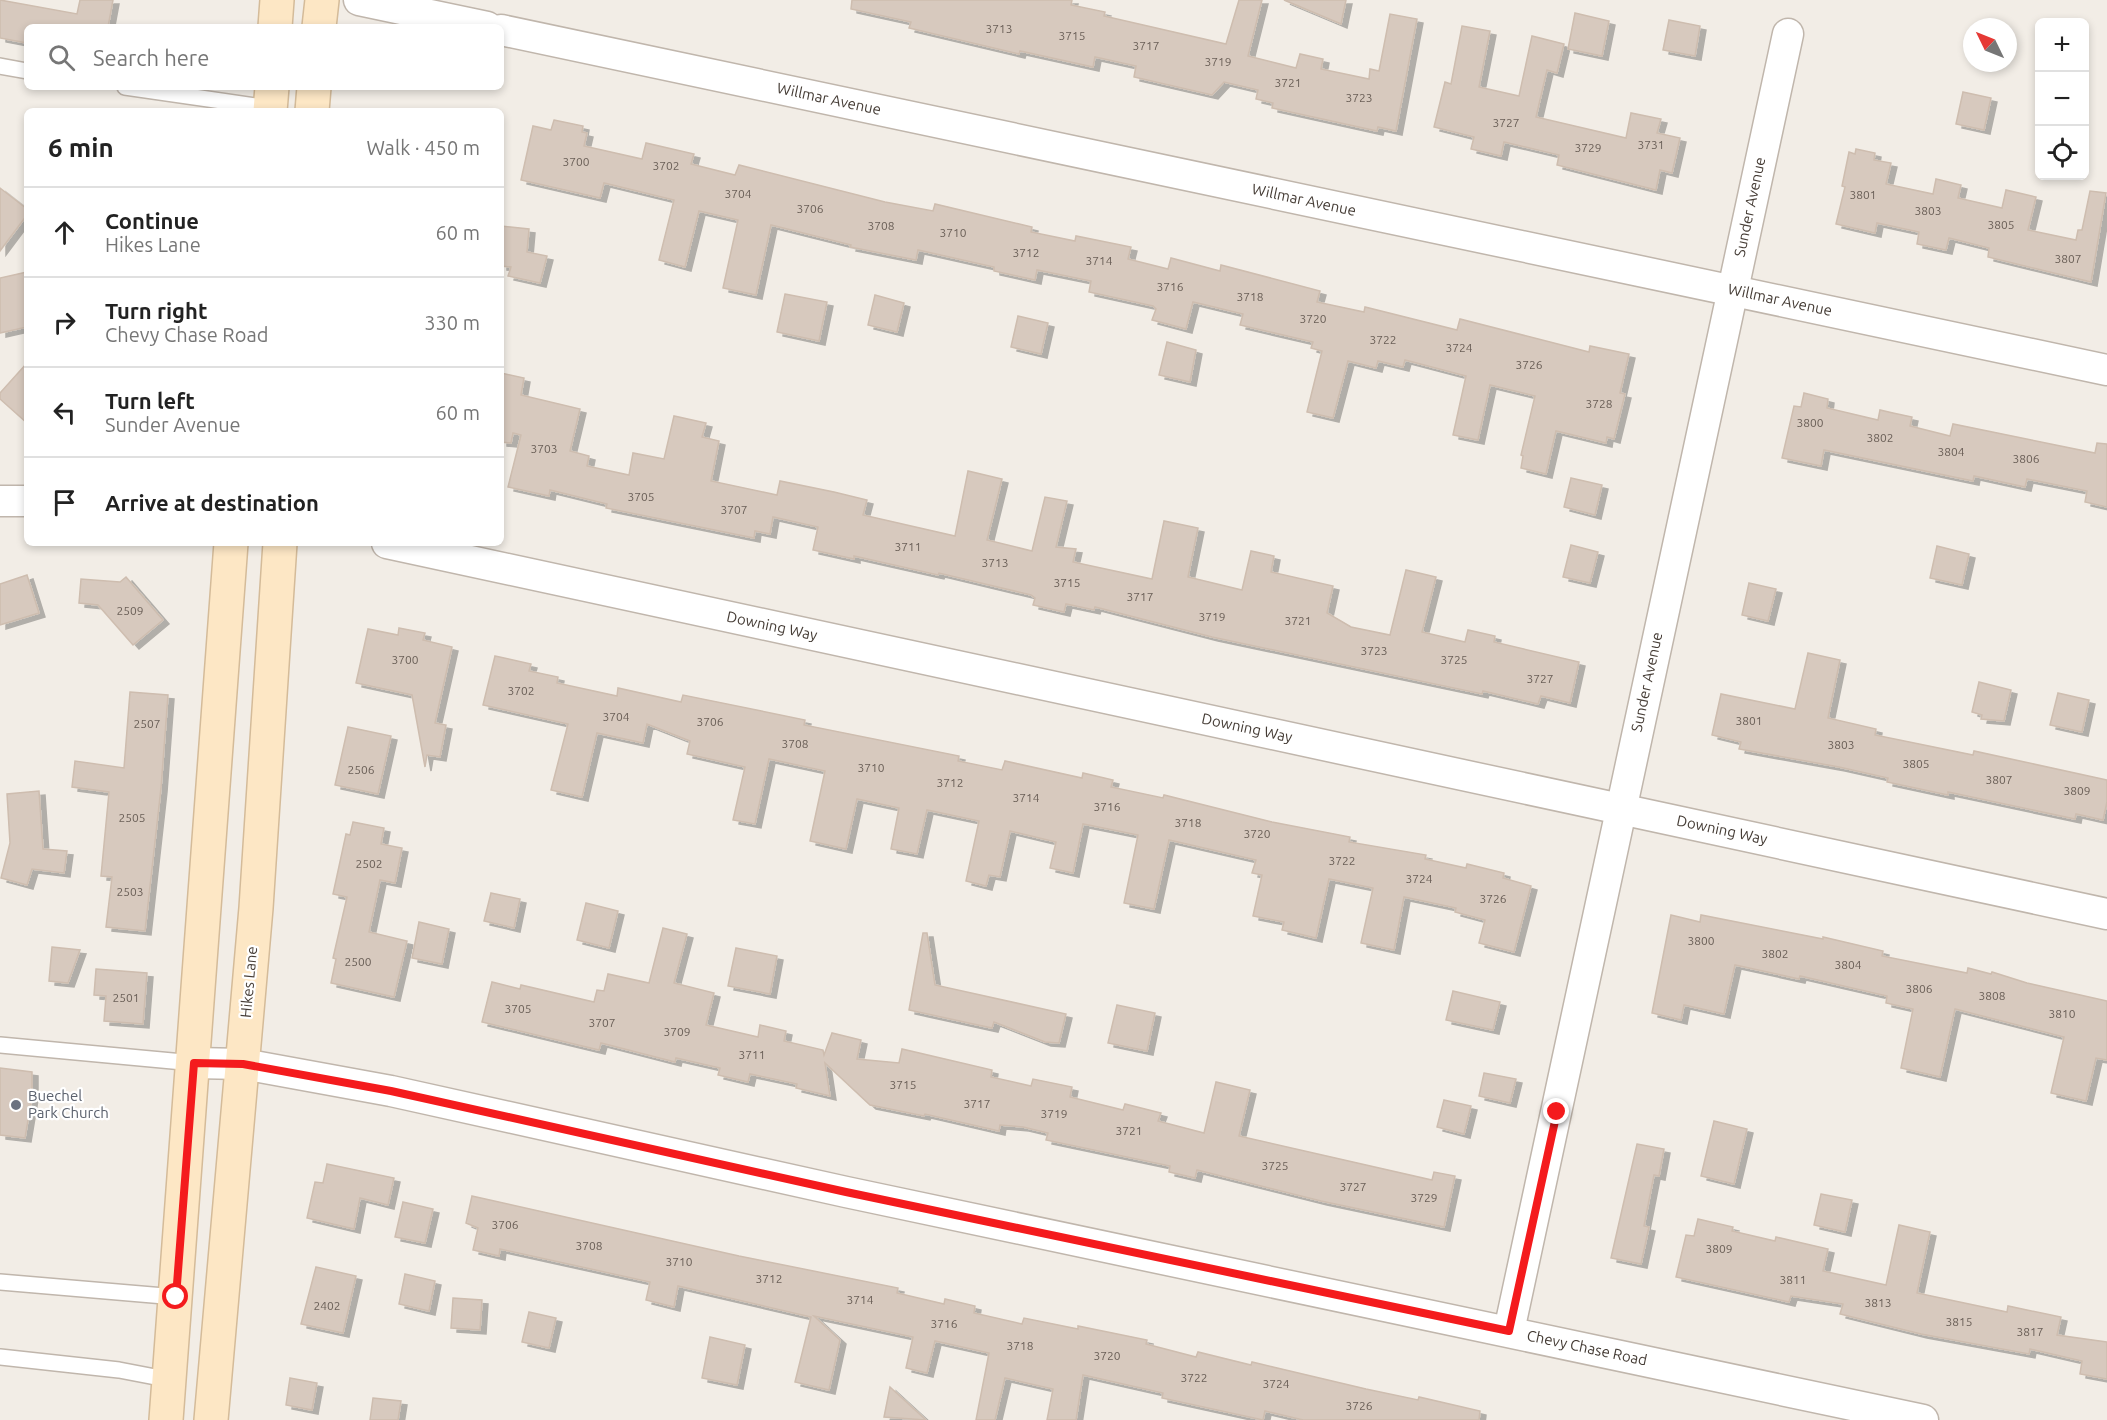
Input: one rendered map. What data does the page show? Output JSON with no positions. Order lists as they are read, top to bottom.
{
  "streets": {
    "main road": ["Hikes Lane"],
    "street": [
      "Willmar Avenue",
      "Sunder Avenue",
      "Downing Way",
      "Chevy Chase Road"
    ]
  },
  "crossings": [
    ["Willmar Avenue", "Sunder Avenue"],
    ["Sunder Avenue", "Downing Way"],
    ["Sunder Avenue", "Chevy Chase Road"],
    ["Hikes Lane", "Chevy Chase Road"]
  ],
  "places": ["Buechel Park Church"],
  "house_numbers": [
    "3713",
    "3715",
    "3717",
    "3719",
    "3721",
    "3723",
    "3727",
    "3731",
    "3729",
    "3700",
    "3702",
    "3704",
    "3801",
    "3706",
    "3803",
    "3805",
    "3708",
    "3710",
    "3712",
    "3807",
    "3714",
    "3716",
    "3718",
    "3720",
    "3722",
    "3724",
    "3726",
    "3728",
    "3800",
    "3802",
    "3703",
    "3804",
    "3806",
    "3705",
    "3707",
    "3711",
    "3713",
    "3715",
    "3717",
    "2509",
    "3719",
    "3721",
    "3723",
    "3700",
    "3725",
    "3727",
    "3702",
    "3704",
    "3801",
    "3706",
    "2507",
    "3708",
    "3803",
    "3805",
    "3710",
    "2506",
    "3807",
    "3712",
    "3809",
    "3714",
    "3716",
    "2505",
    "3718",
    "3720",
    "3722",
    "2502",
    "3724",
    "2503",
    "3726",
    "3800",
    "3802",
    "2500",
    "3804",
    "3806",
    "3808",
    "2501",
    "3705",
    "3810",
    "3707",
    "3709",
    "3711",
    "3715",
    "3717",
    "3719",
    "3721",
    "3725",
    "3727",
    "3729",
    "3706",
    "3708",
    "3809",
    "3710",
    "3712",
    "3811",
    "3714",
    "3813",
    "2402",
    "3815",
    "3716",
    "3817",
    "3718",
    "3720",
    "3722",
    "3724",
    "3726"
  ],
  "north": "top left",
  "page": {
    "map_buttons": ["+", "−"],
    "search": "Search here",
    "heading": ["6 min", "Walk · 450 m"],
    "list": [
      ["Continue", "Hikes Lane", "60 m"],
      ["Turn right", "Chevy Chase Road", "330 m"],
      ["Turn left", "Sunder Avenue", "60 m"],
      "Arrive at destination"
    ]
  }
}
